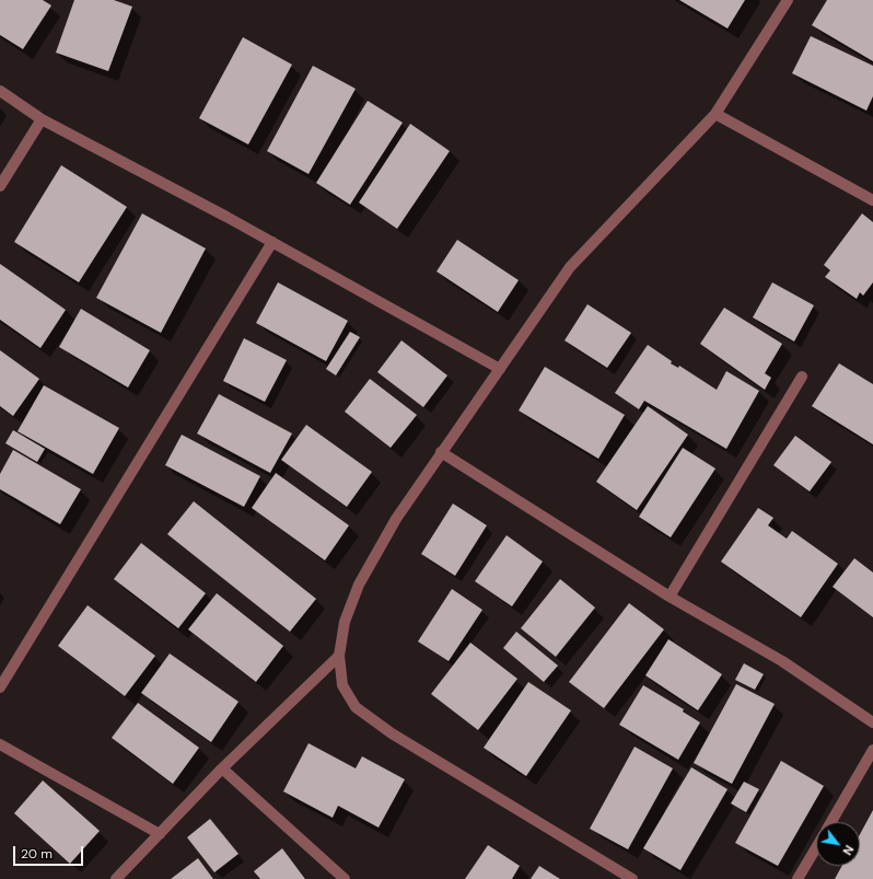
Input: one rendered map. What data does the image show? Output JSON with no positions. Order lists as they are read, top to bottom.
{
  "scale_bar": "20 m",
  "north": "bottom right"
}
